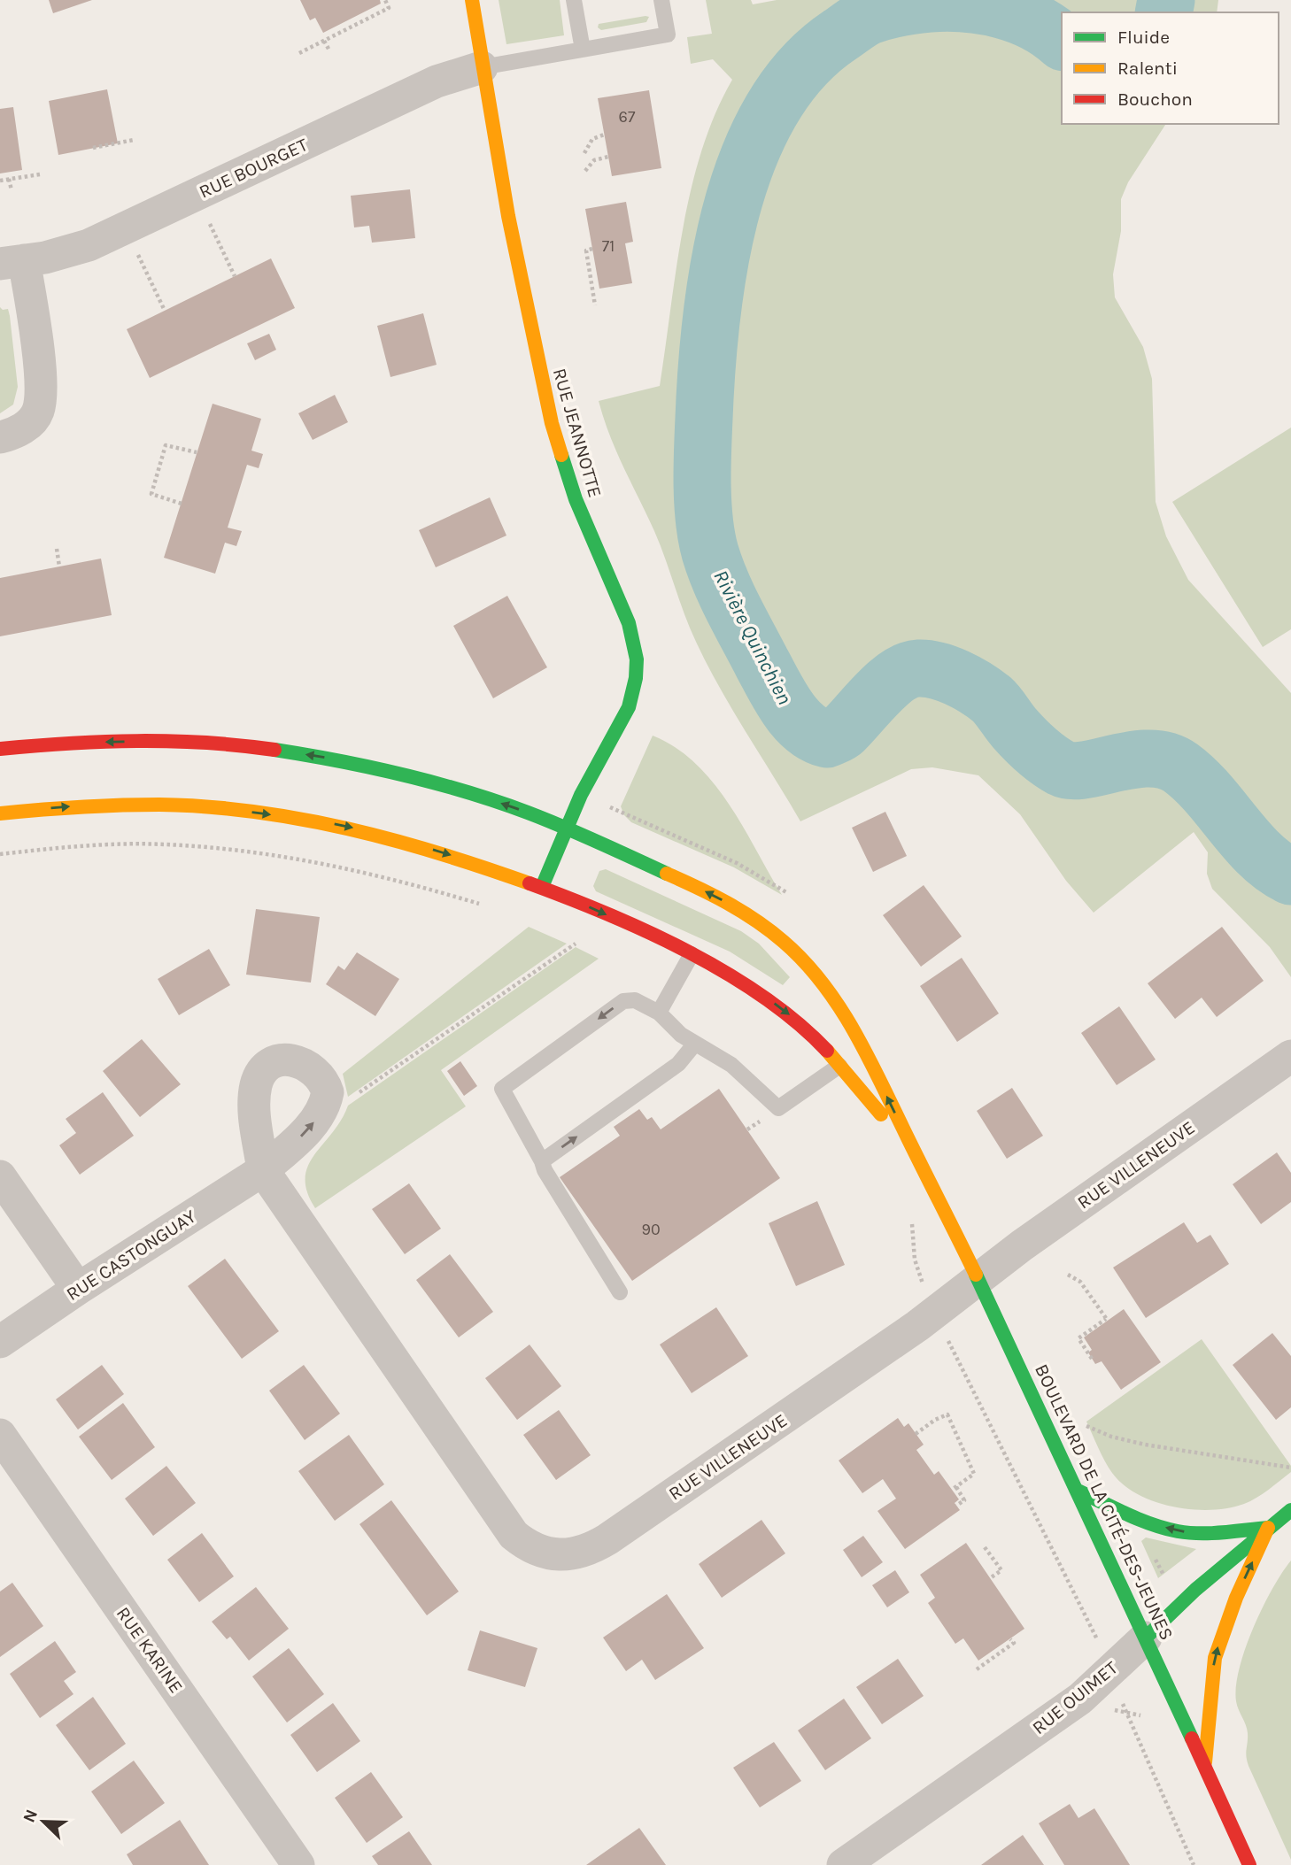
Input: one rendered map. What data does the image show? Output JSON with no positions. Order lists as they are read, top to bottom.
{
  "streets": {
    "main road": ["RUE JEANNOTTE", "BOULEVARD DE LA CITÉ-DES-JEUNES", "RUE OUIMET"],
    "street": [
      "RUE BOURGET",
      "RUE VILLENEUVE",
      "RUE CASTONGUAY",
      "RUE KARINE"
    ]
  },
  "crossings": [
    ["RUE BOURGET", "RUE JEANNOTTE"],
    ["RUE JEANNOTTE", "BOULEVARD DE LA CITÉ-DES-JEUNES"],
    ["RUE VILLENEUVE", "RUE CASTONGUAY"],
    ["RUE VILLENEUVE", "BOULEVARD DE LA CITÉ-DES-JEUNES"],
    ["BOULEVARD DE LA CITÉ-DES-JEUNES", "RUE OUIMET"]
  ],
  "water": ["Rivière Quinchien"],
  "house_numbers": ["67", "71", "90"],
  "legend": ["Fluide", "Ralenti", "Bouchon"],
  "north": "top left"
}
